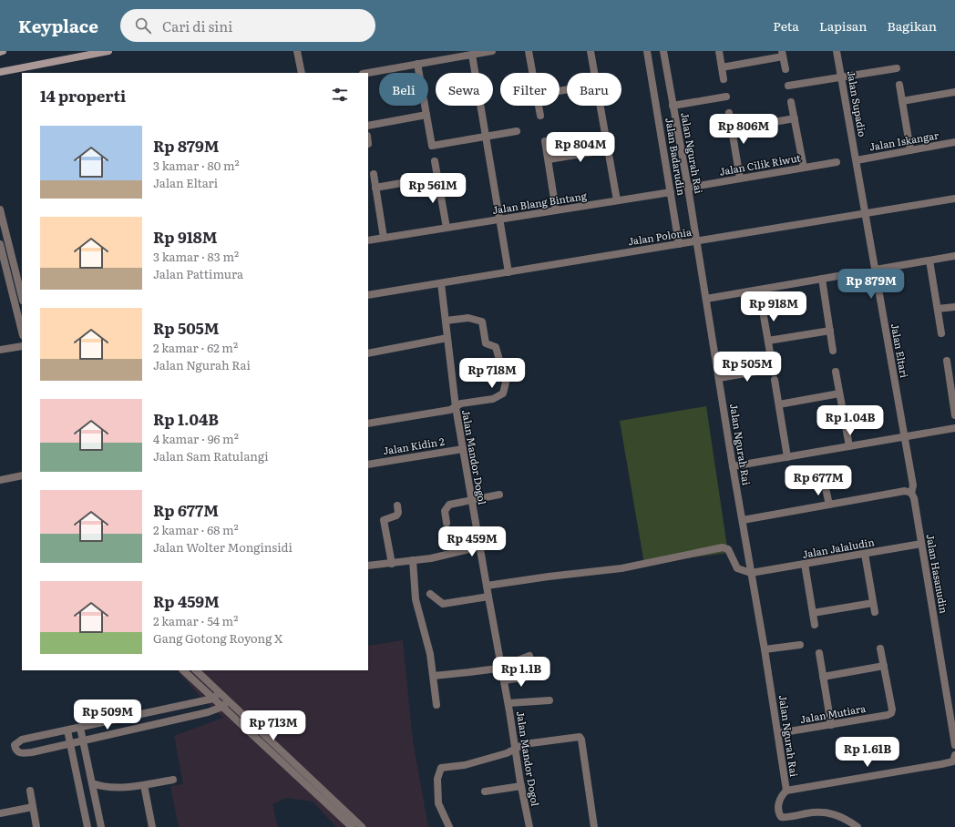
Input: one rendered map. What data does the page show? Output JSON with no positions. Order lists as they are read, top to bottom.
{
  "streets": {
    "street": [
      "Jalan Supadio",
      "Jalan Iskangar",
      "Jalan Ngurah Rai",
      "Jalan Badarudin",
      "Jalan Cilik Riwut",
      "Jalan Blang Bintang",
      "Jalan Polonia",
      "Jalan Eltari",
      "Jalan Kidin 2",
      "Jalan Mandor Dogol",
      "Jalan Jalaludin",
      "Jalan Hasanudin",
      "Jalan Mutiara"
    ]
  },
  "crossings": [
    ["Jalan Supadio", "Jalan Iskangar"],
    ["Jalan Supadio", "Jalan Eltari"],
    ["Jalan Iskangar", "Jalan Eltari"],
    ["Jalan Ngurah Rai", "Jalan Cilik Riwut"],
    ["Jalan Ngurah Rai", "Jalan Polonia"],
    ["Jalan Ngurah Rai", "Jalan Jalaludin"],
    ["Jalan Ngurah Rai", "Jalan Mutiara"],
    ["Jalan Badarudin", "Jalan Blang Bintang"],
    ["Jalan Badarudin", "Jalan Polonia"],
    ["Jalan Polonia", "Jalan Eltari"],
    ["Jalan Polonia", "Jalan Mandor Dogol"],
    ["Jalan Eltari", "Jalan Hasanudin"],
    ["Jalan Kidin 2", "Jalan Mandor Dogol"],
    ["Jalan Jalaludin", "Jalan Hasanudin"]
  ],
  "page": {
    "header": "Keyplace",
    "search": "Cari di sini",
    "nav": ["Peta", "Lapisan", "Bagikan"],
    "chip": [
      "Beli",
      "Sewa",
      "Filter",
      "Baru"
    ],
    "heading": "14 properti",
    "price": [
      "Rp 806M",
      "Rp 804M",
      "Rp 561M",
      "Rp 879M",
      "Rp 918M",
      "Rp 505M",
      "Rp 718M",
      "Rp 1.04B",
      "Rp 677M",
      "Rp 459M",
      "Rp 1.1B",
      "Rp 509M",
      "Rp 713M",
      "Rp 1.61B"
    ],
    "list": [
      {
        "name": "Rp 879M",
        "note": "3 kamar · 80 m² · Jalan Eltari"
      },
      {
        "name": "Rp 918M",
        "note": "3 kamar · 83 m² · Jalan Pattimura"
      },
      {
        "name": "Rp 505M",
        "note": "2 kamar · 62 m² · Jalan Ngurah Rai"
      },
      {
        "name": "Rp 1.04B",
        "note": "4 kamar · 96 m² · Jalan Sam Ratulangi"
      },
      {
        "name": "Rp 677M",
        "note": "2 kamar · 68 m² · Jalan Wolter Monginsidi"
      },
      {
        "name": "Rp 459M",
        "note": "2 kamar · 54 m² · Gang Gotong Royong X"
      }
    ]
  }
}
